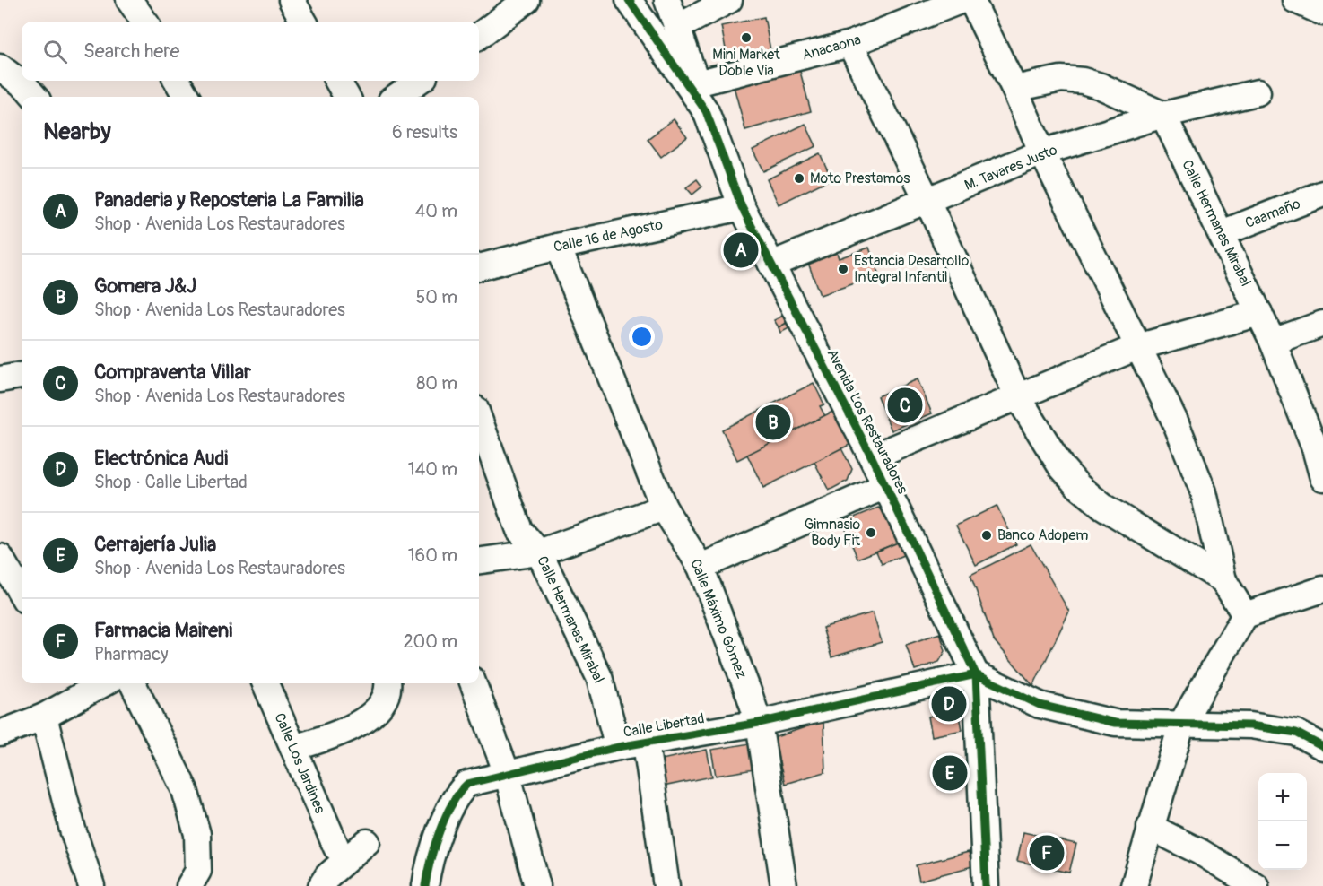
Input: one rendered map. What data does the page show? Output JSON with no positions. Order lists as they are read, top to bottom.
{
  "streets": {
    "street": [
      "Anacaona",
      "M. Tavares Justo",
      "Caamaño",
      "Calle Hermanas Mirabal",
      "Calle 16 de Agosto",
      "Avenida Los Restauradores",
      "Calle Máximo Gómez",
      "Calle Libertad",
      "Calle Los Jardines"
    ]
  },
  "crossings": [
    ["M. Tavares Justo", "Calle Hermanas Mirabal"],
    ["M. Tavares Justo", "Avenida Los Restauradores"],
    ["Caamaño", "Calle Hermanas Mirabal"],
    ["Calle Hermanas Mirabal", "Calle Libertad"],
    ["Calle 16 de Agosto", "Avenida Los Restauradores"],
    ["Calle 16 de Agosto", "Calle Máximo Gómez"],
    ["Avenida Los Restauradores", "Calle Libertad"],
    ["Calle Máximo Gómez", "Calle Libertad"]
  ],
  "places": [
    "Mini Market Doble Via",
    "Moto Prestamos",
    "Estancia Desarrollo Integral Infantil",
    "Gimnasio Body Fit",
    "Banco Adopem"
  ],
  "page": {
    "search": "Search here",
    "heading": ["Nearby", "6 results"],
    "list": [
      {
        "mark": "A",
        "name": "Panaderia y Reposteria La Familia",
        "note": "Shop · Avenida Los Restauradores",
        "value": "40 m"
      },
      {
        "mark": "B",
        "name": "Gomera J&J",
        "note": "Shop · Avenida Los Restauradores",
        "value": "50 m"
      },
      {
        "mark": "C",
        "name": "Compraventa Villar",
        "note": "Shop · Avenida Los Restauradores",
        "value": "80 m"
      },
      {
        "mark": "D",
        "name": "Electrónica Audi",
        "note": "Shop · Calle Libertad",
        "value": "140 m"
      },
      {
        "mark": "E",
        "name": "Cerrajería Julia",
        "note": "Shop · Avenida Los Restauradores",
        "value": "160 m"
      },
      {
        "mark": "F",
        "name": "Farmacia Maireni",
        "note": "Pharmacy",
        "value": "200 m"
      }
    ],
    "pins": [
      "A",
      "C",
      "B",
      "D",
      "E",
      "F"
    ],
    "map_buttons": ["+", "−"]
  }
}
